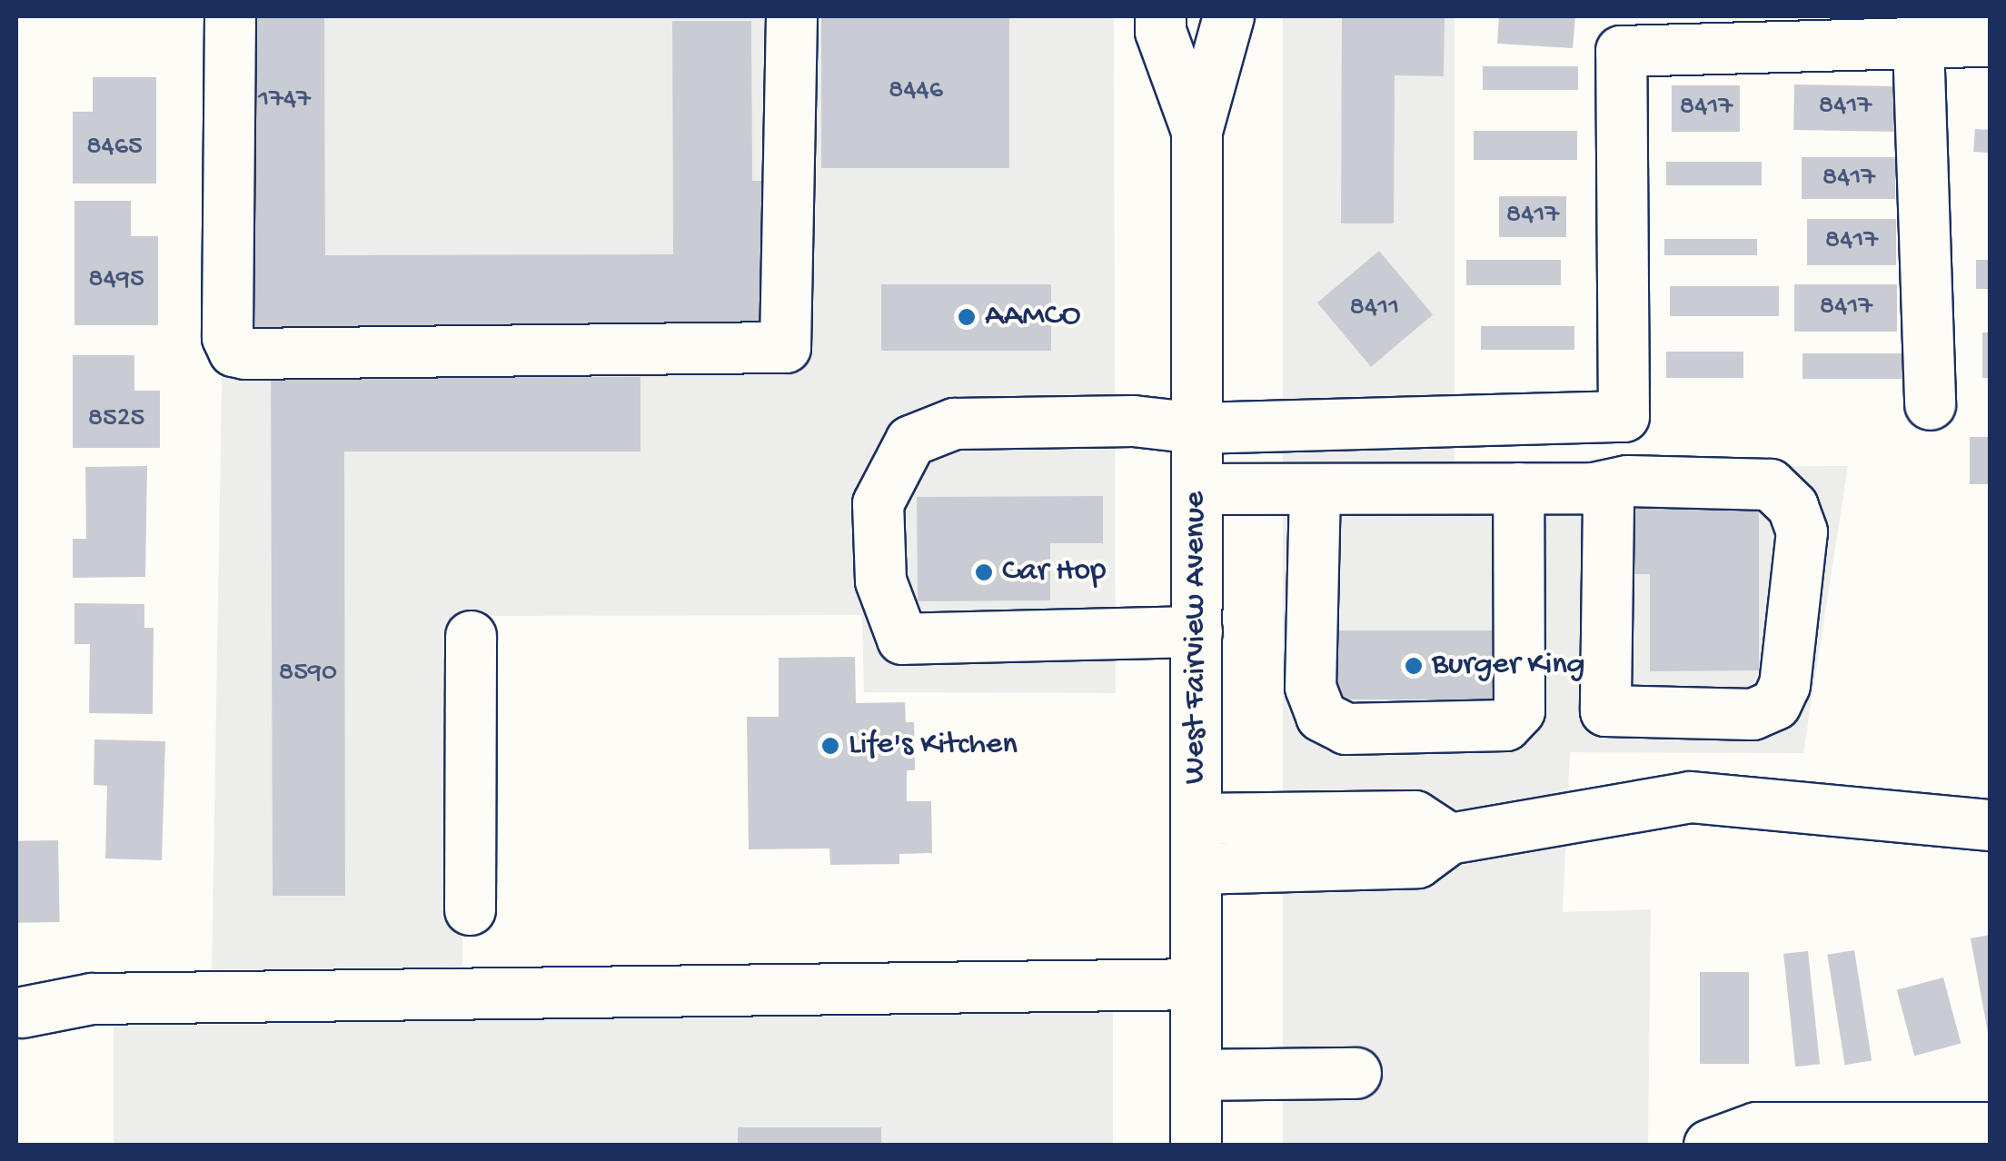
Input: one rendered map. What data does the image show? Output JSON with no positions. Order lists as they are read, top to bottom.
{
  "streets": {
    "main road": ["West Fairview Avenue"]
  },
  "places": [
    "AAMCO",
    "Car Hop",
    "Burger King",
    "Life's Kitchen"
  ],
  "house_numbers": [
    "8446",
    "1747",
    "8417",
    "8417",
    "8465",
    "8417",
    "8417",
    "8417",
    "8495",
    "8417",
    "8411",
    "8525",
    "8590"
  ]
}
